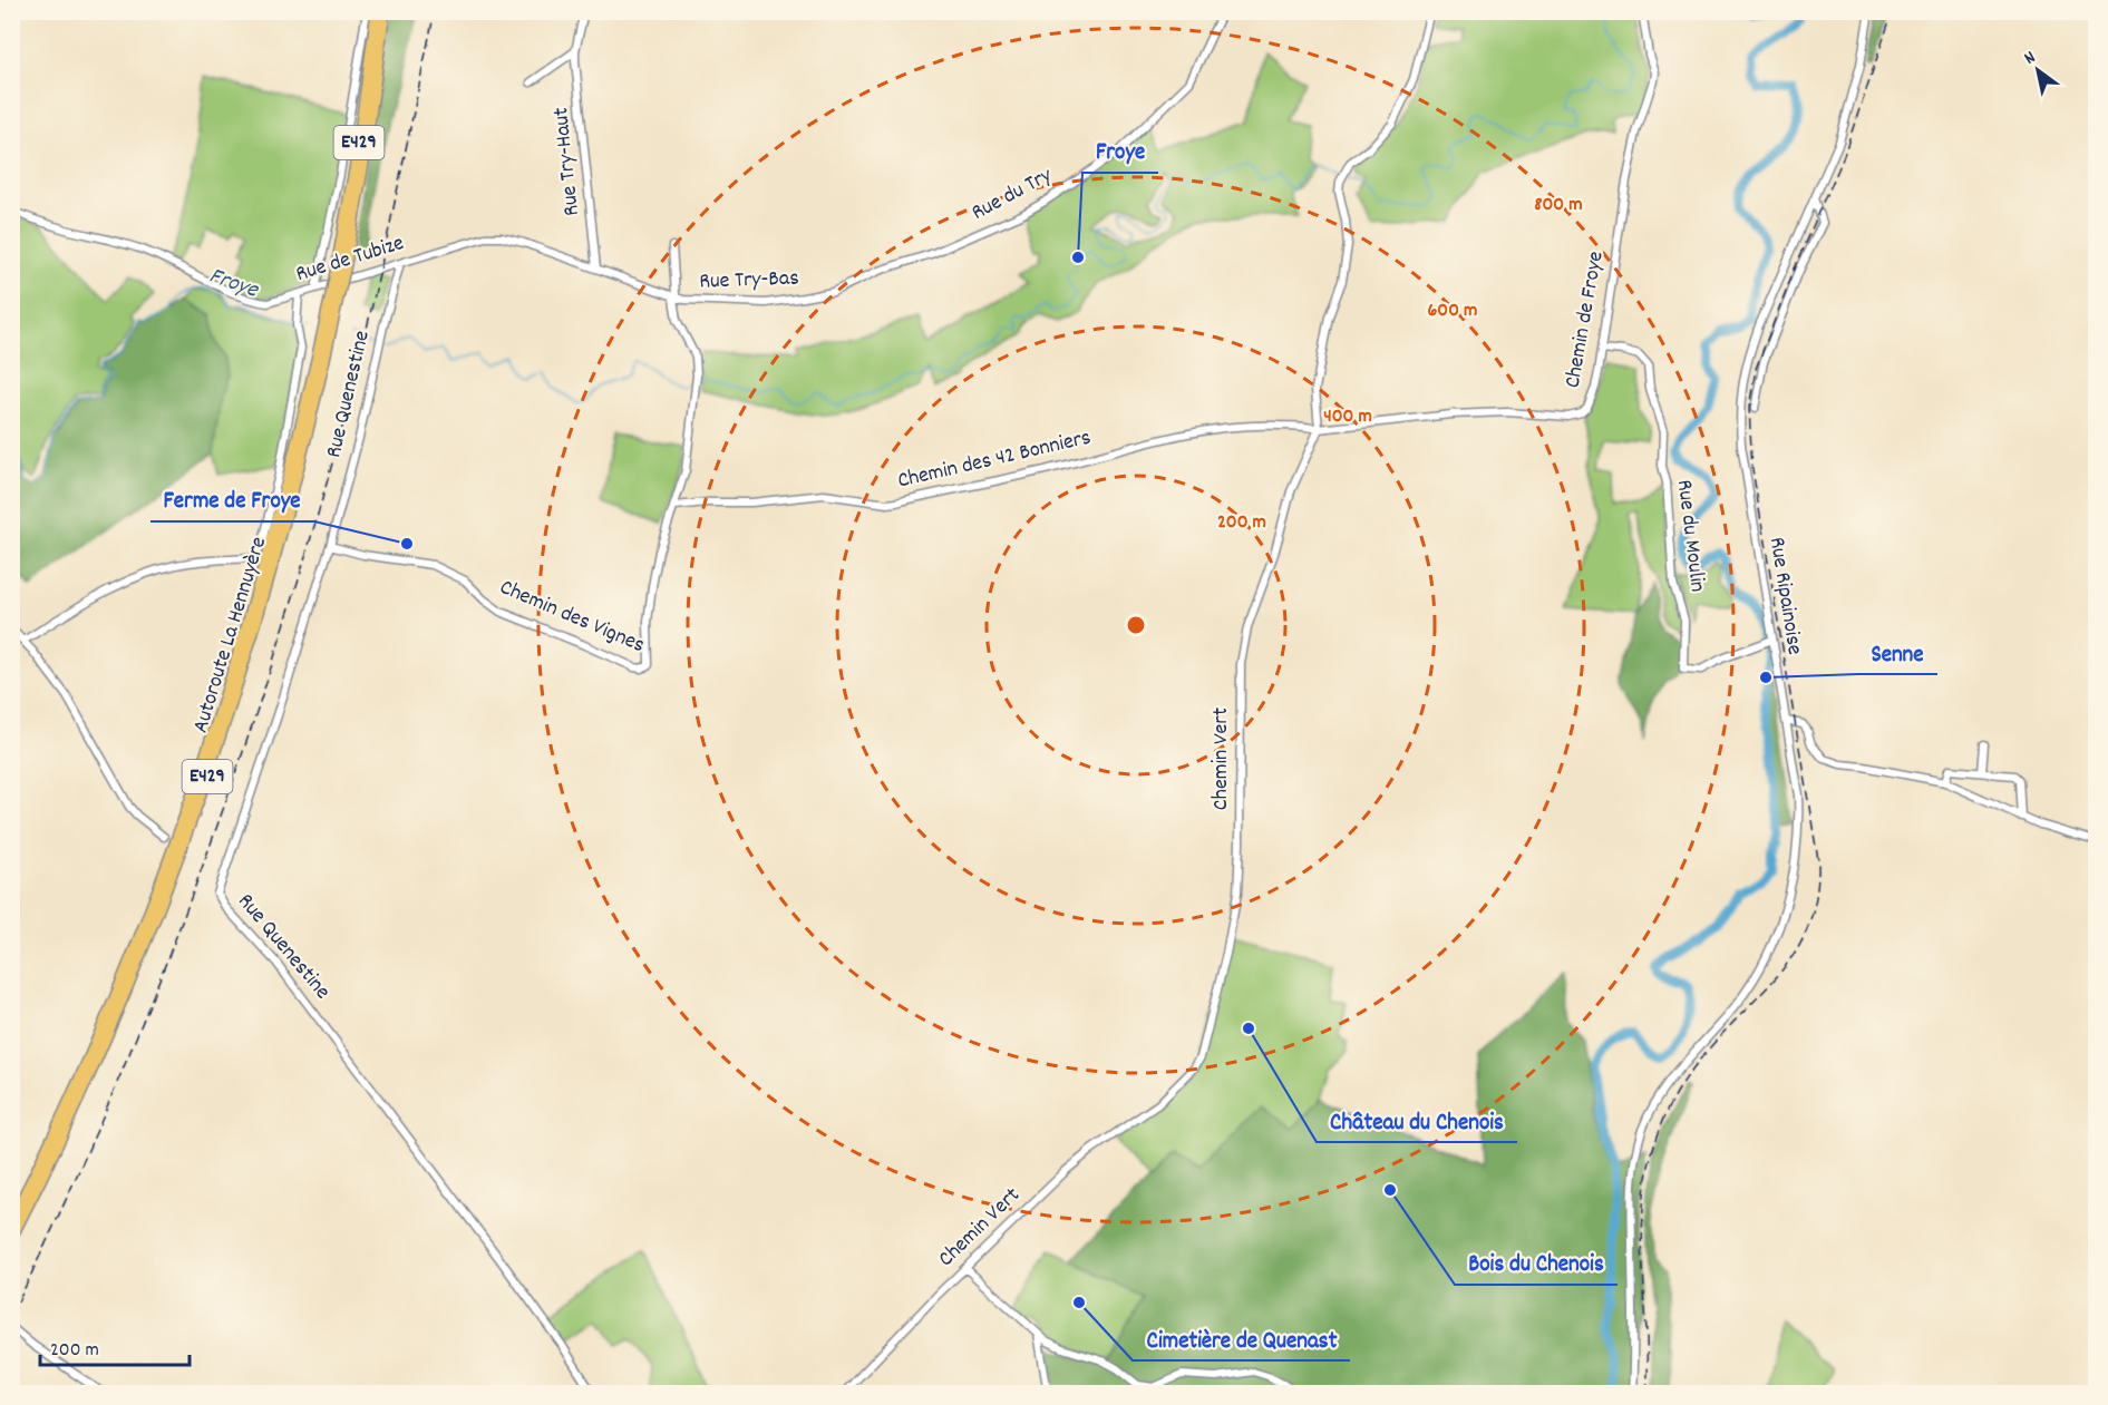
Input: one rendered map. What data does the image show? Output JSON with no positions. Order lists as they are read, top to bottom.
{
  "streets": {
    "highway": ["E429", "Autoroute La Hennuyère"],
    "street": [
      "Rue Try-Haut",
      "Rue du Try",
      "Rue de Tubize",
      "Rue Try-Bas",
      "Chemin de Froye",
      "Rue Quenestine",
      "Chemin des 42 Bonniers",
      "Rue du Moulin",
      "Rue Ripainoise",
      "Chemin des Vignes",
      "Chemin Vert"
    ]
  },
  "crossings": [
    ["Rue Try-Haut", "Rue Try-Bas"],
    ["Rue du Try", "Rue Try-Bas"],
    ["Rue de Tubize", "Rue Try-Bas"],
    ["Rue de Tubize", "Rue Quenestine"],
    ["Rue Try-Bas", "Chemin des 42 Bonniers"],
    ["Rue Try-Bas", "Chemin des Vignes"],
    ["Chemin de Froye", "Chemin des 42 Bonniers"],
    ["Chemin de Froye", "Rue du Moulin"],
    ["Chemin de Froye", "Chemin Vert"],
    ["Rue Quenestine", "Chemin des Vignes"],
    ["Chemin des 42 Bonniers", "Chemin des Vignes"],
    ["Chemin des 42 Bonniers", "Chemin Vert"],
    ["Rue du Moulin", "Rue Ripainoise"]
  ],
  "water": ["Froye"],
  "places": [
    "Froye",
    "Ferme de Froye",
    "Senne",
    "Château du Chenois",
    "Bois du Chenois",
    "Cimetière de Quenast"
  ],
  "scale_bar": "200 m",
  "north": "top left",
  "rings": [
    "800 m",
    "600 m",
    "400 m",
    "200 m"
  ]
}
